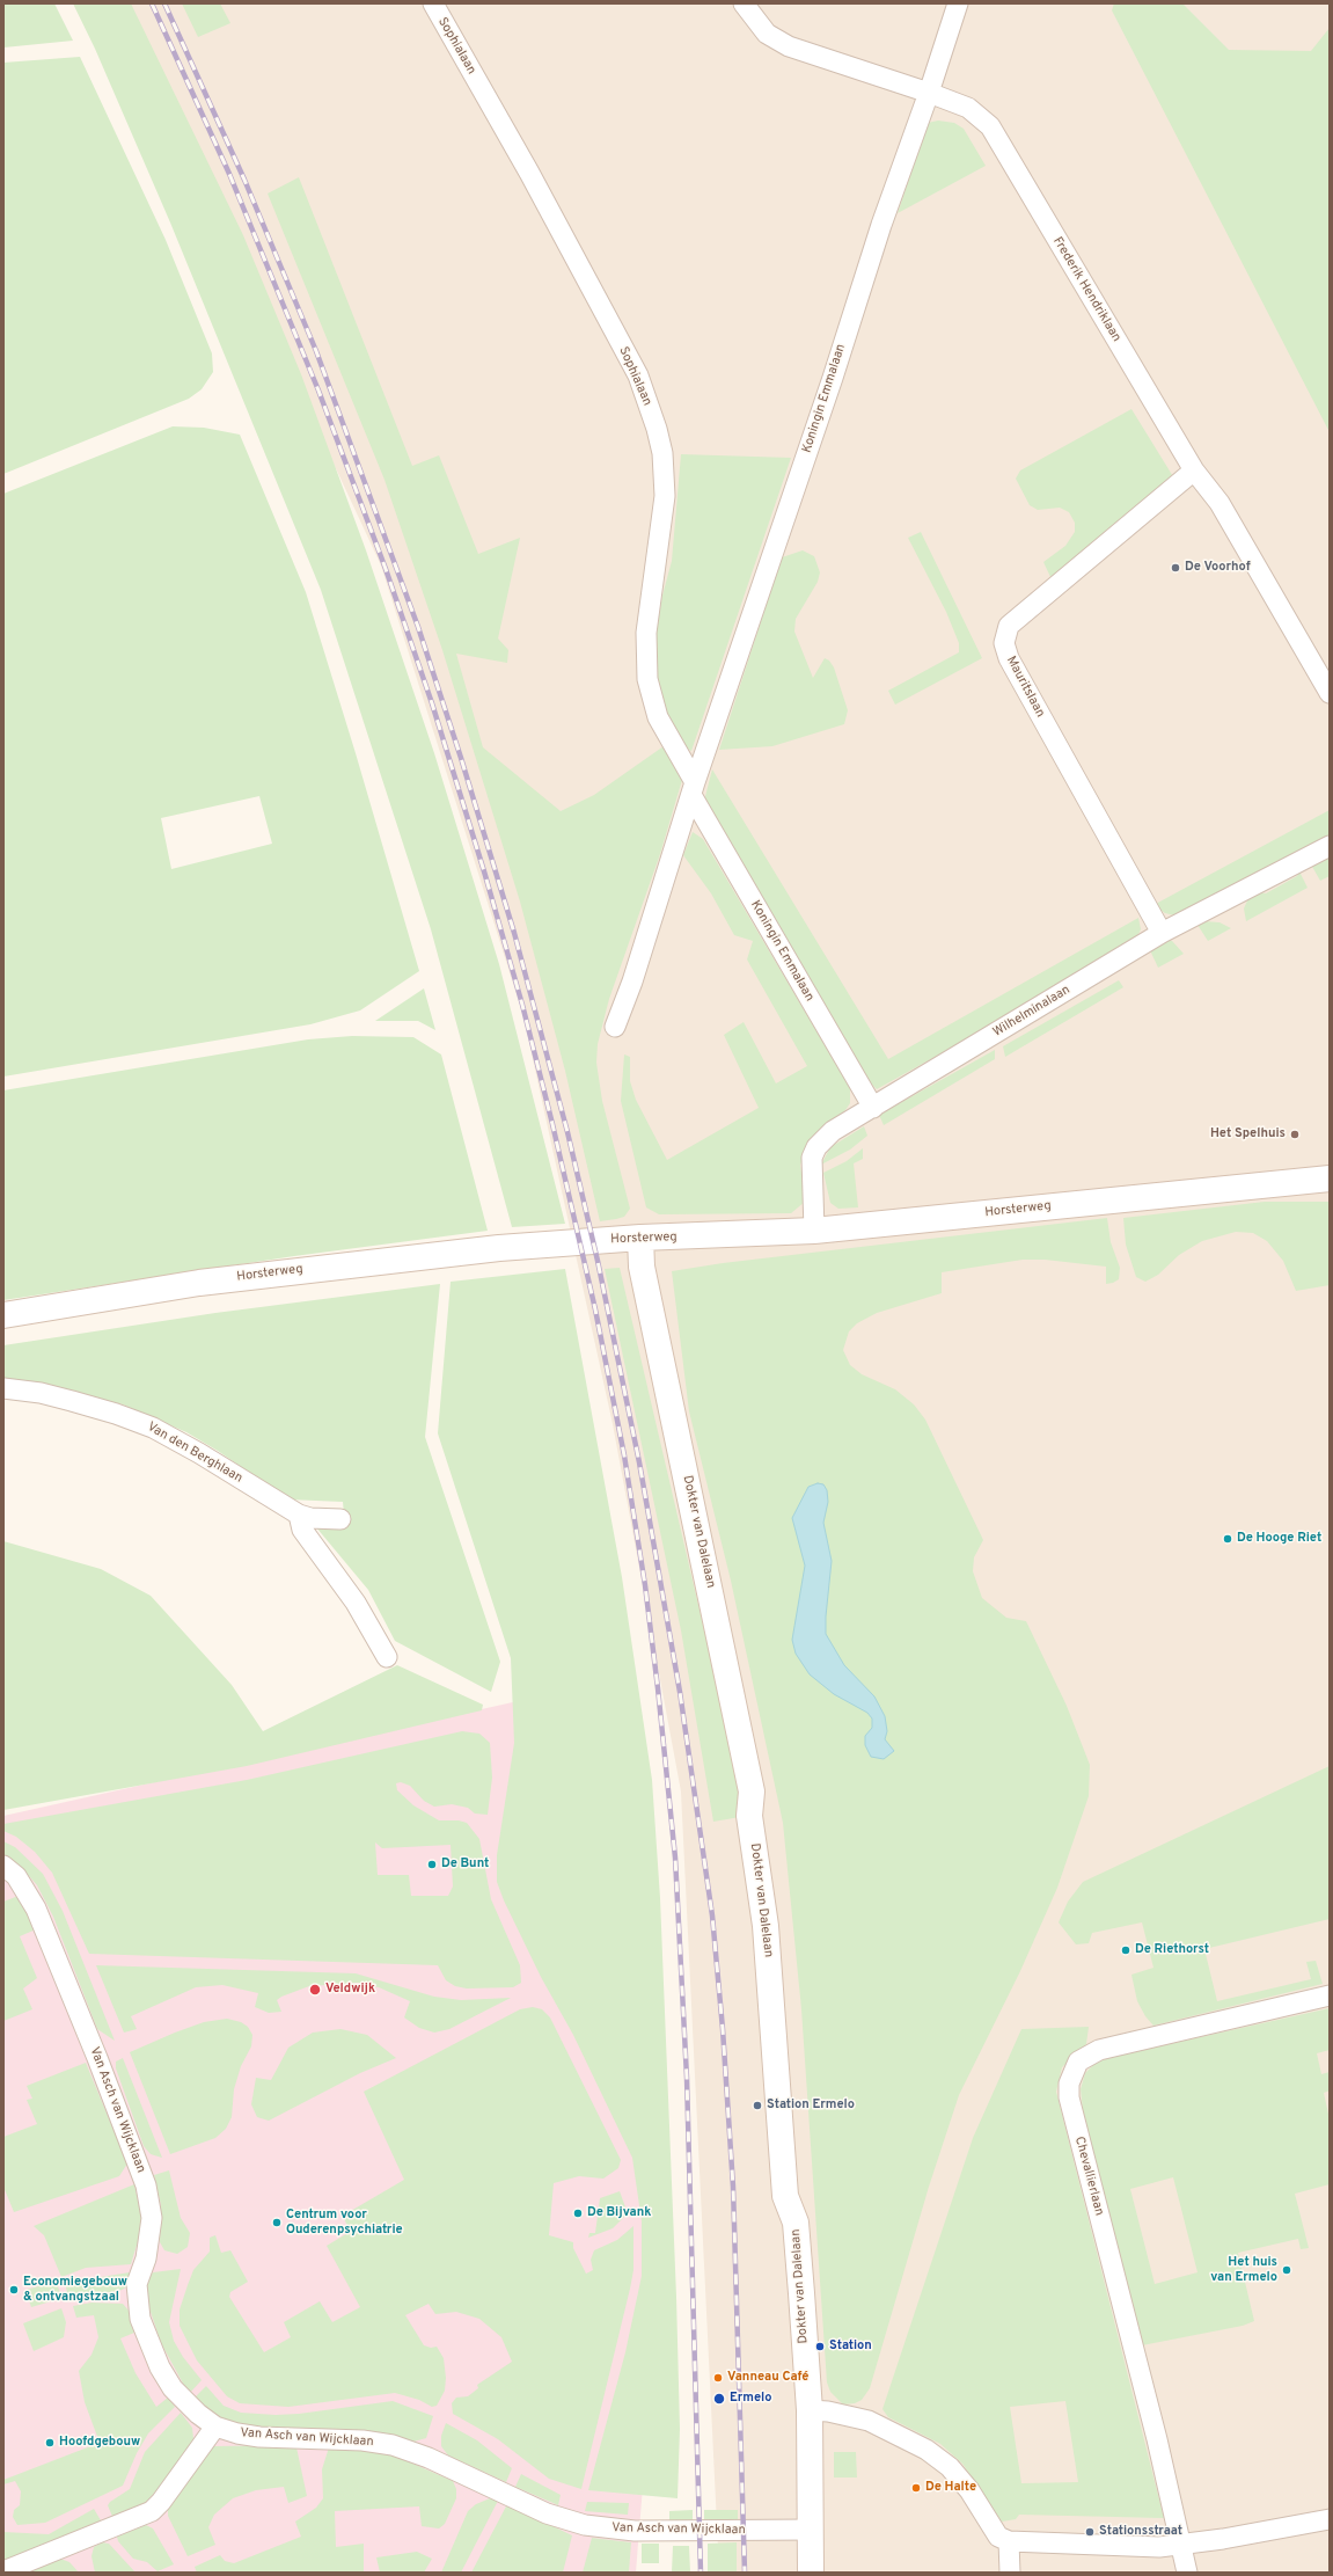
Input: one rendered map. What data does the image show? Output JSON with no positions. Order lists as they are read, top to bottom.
{
  "streets": {
    "main road": ["Horsterweg", "Dokter van Dalelaan"],
    "street": [
      "Sophialaan",
      "Frederik Hendriklaan",
      "Koningin Emmalaan",
      "Mauritslaan",
      "Wilhelminalaan",
      "Van den Berghlaan",
      "Van Asch van Wijcklaan",
      "Chevallierlaan"
    ]
  },
  "crossings": [
    ["Sophialaan", "Koningin Emmalaan"],
    ["Frederik Hendriklaan", "Koningin Emmalaan"],
    ["Frederik Hendriklaan", "Mauritslaan"],
    ["Koningin Emmalaan", "Wilhelminalaan"],
    ["Mauritslaan", "Wilhelminalaan"],
    ["Wilhelminalaan", "Horsterweg"],
    ["Horsterweg", "Dokter van Dalelaan"],
    ["Dokter van Dalelaan", "Van Asch van Wijcklaan"]
  ],
  "places": [
    "De Voorhof",
    "Het Spelhuis",
    "De Hooge Riet",
    "De Bunt",
    "De Riethorst",
    "Veldwijk",
    "Station Ermelo",
    "De Bijvank",
    "Centrum voor Ouderenpsychiatrie",
    "Het huis van Ermelo",
    "Economiegebouw & ontvangstzaal",
    "Station",
    "Vanneau Café",
    "Ermelo",
    "Hoofdgebouw",
    "De Halte",
    "Stationsstraat"
  ]
}
